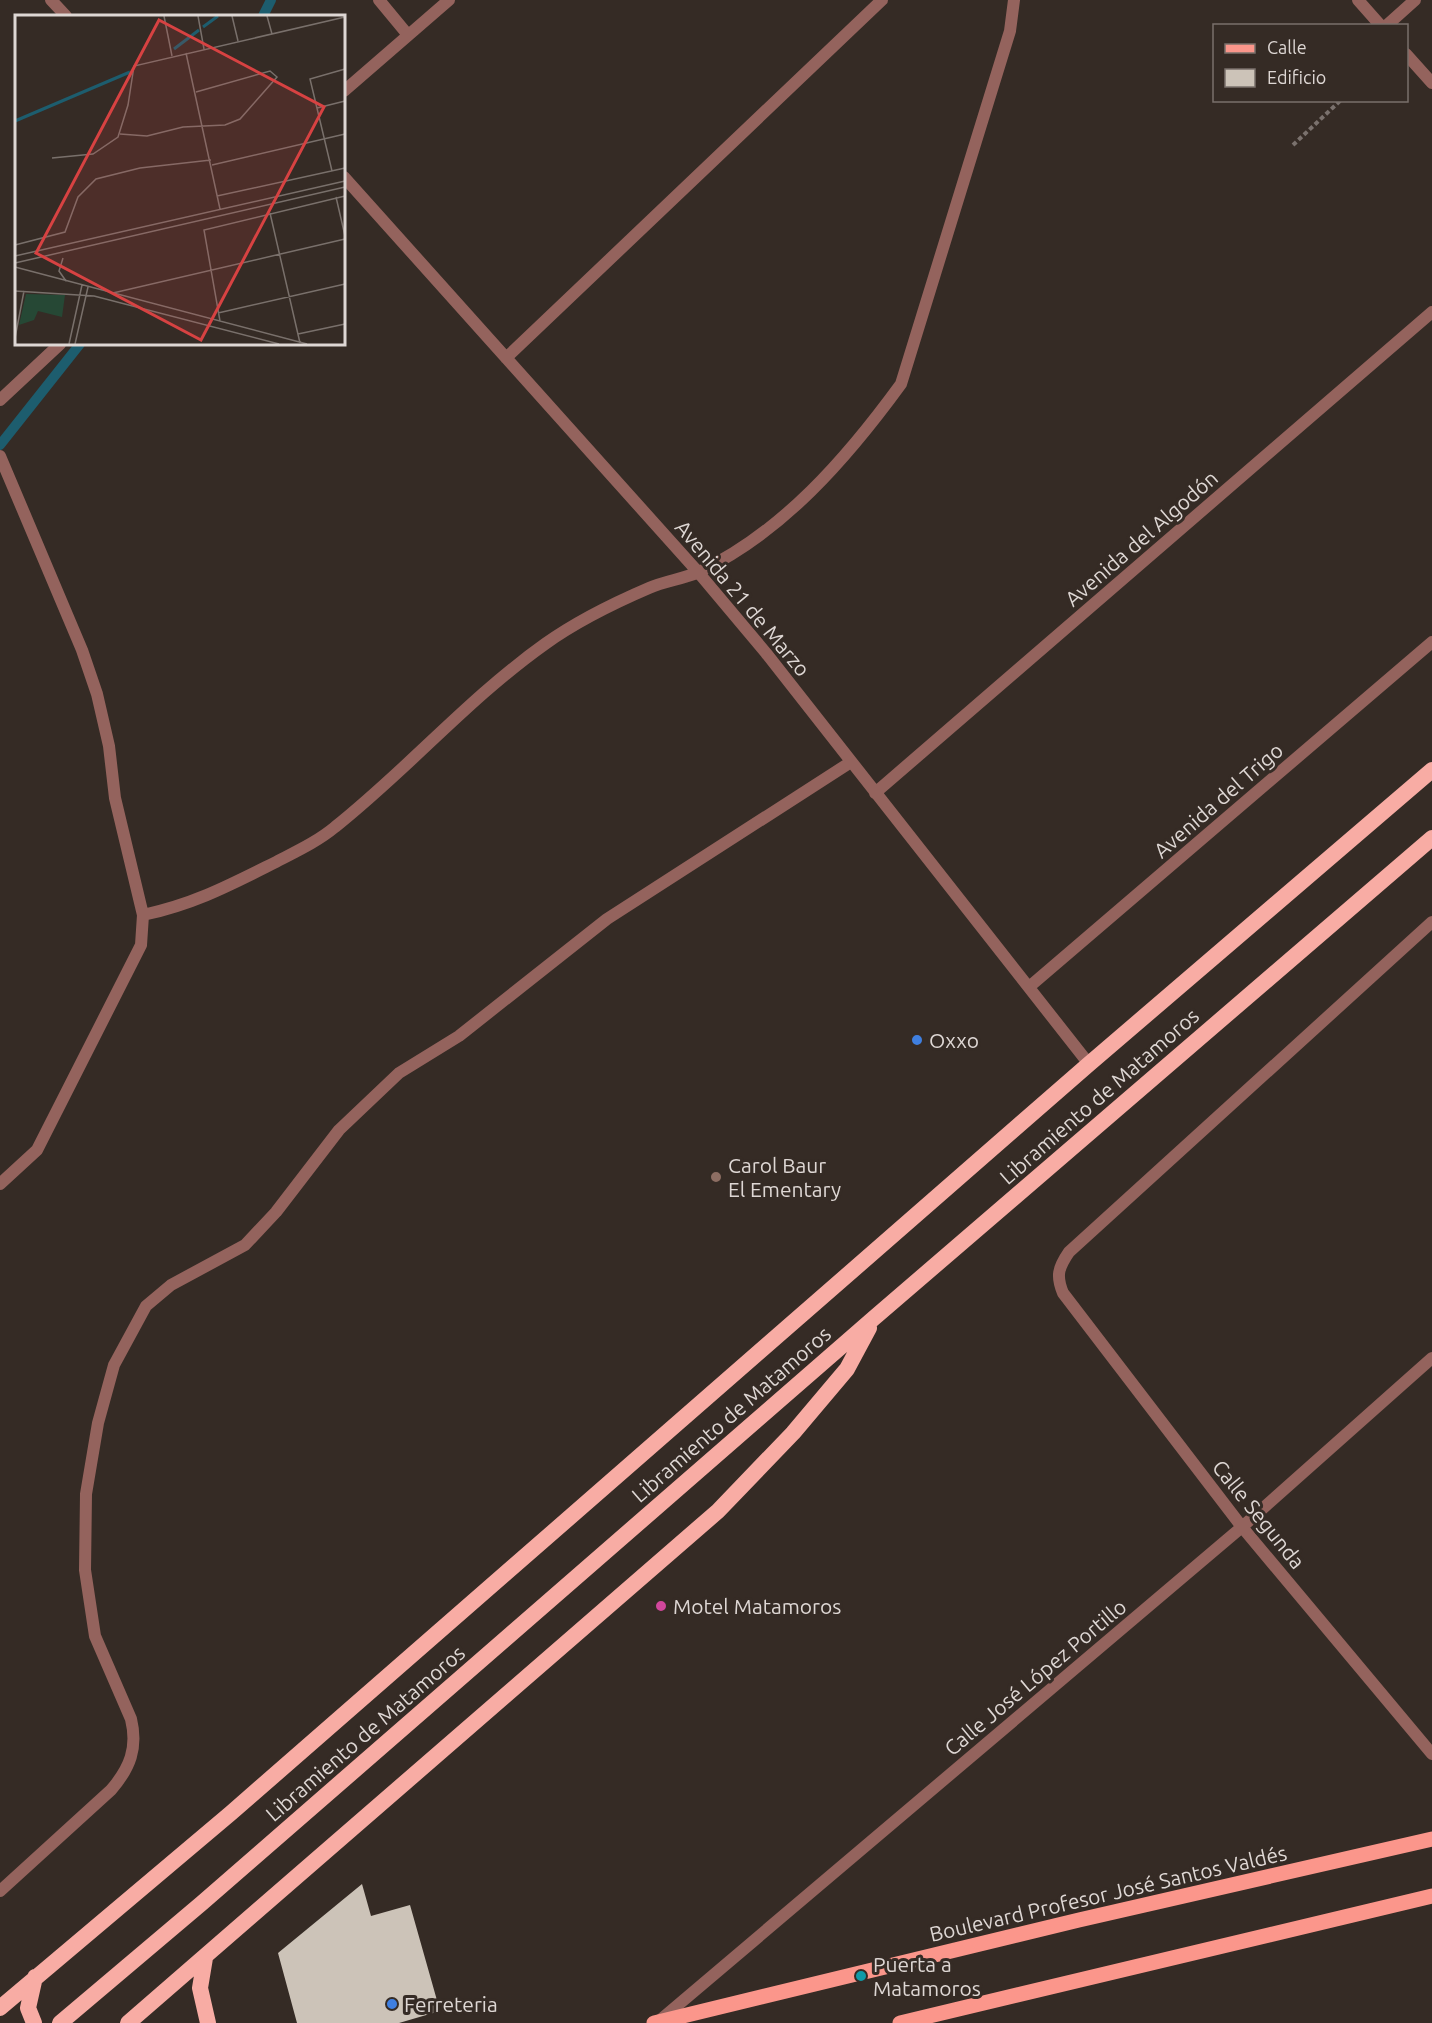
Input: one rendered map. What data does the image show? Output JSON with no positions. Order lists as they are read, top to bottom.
{
  "streets": {
    "highway": ["Libramiento de Matamoros"],
    "main road": ["Boulevard Profesor José Santos Valdés"],
    "street": [
      "Avenida del Algodón",
      "Avenida 21 de Marzo",
      "Avenida del Trigo",
      "Calle Segunda",
      "Calle José López Portillo"
    ]
  },
  "crossings": [
    ["Avenida del Algodón", "Avenida 21 de Marzo"],
    ["Avenida 21 de Marzo", "Avenida del Trigo"],
    ["Calle Segunda", "Calle José López Portillo"],
    ["Calle José López Portillo", "Boulevard Profesor José Santos Valdés"]
  ],
  "places": [
    "Oxxo",
    "Carol Baur El Ementary",
    "Motel Matamoros",
    "Puerta a Matamoros",
    "Ferreteria"
  ],
  "legend": ["Calle", "Edificio"]
}
